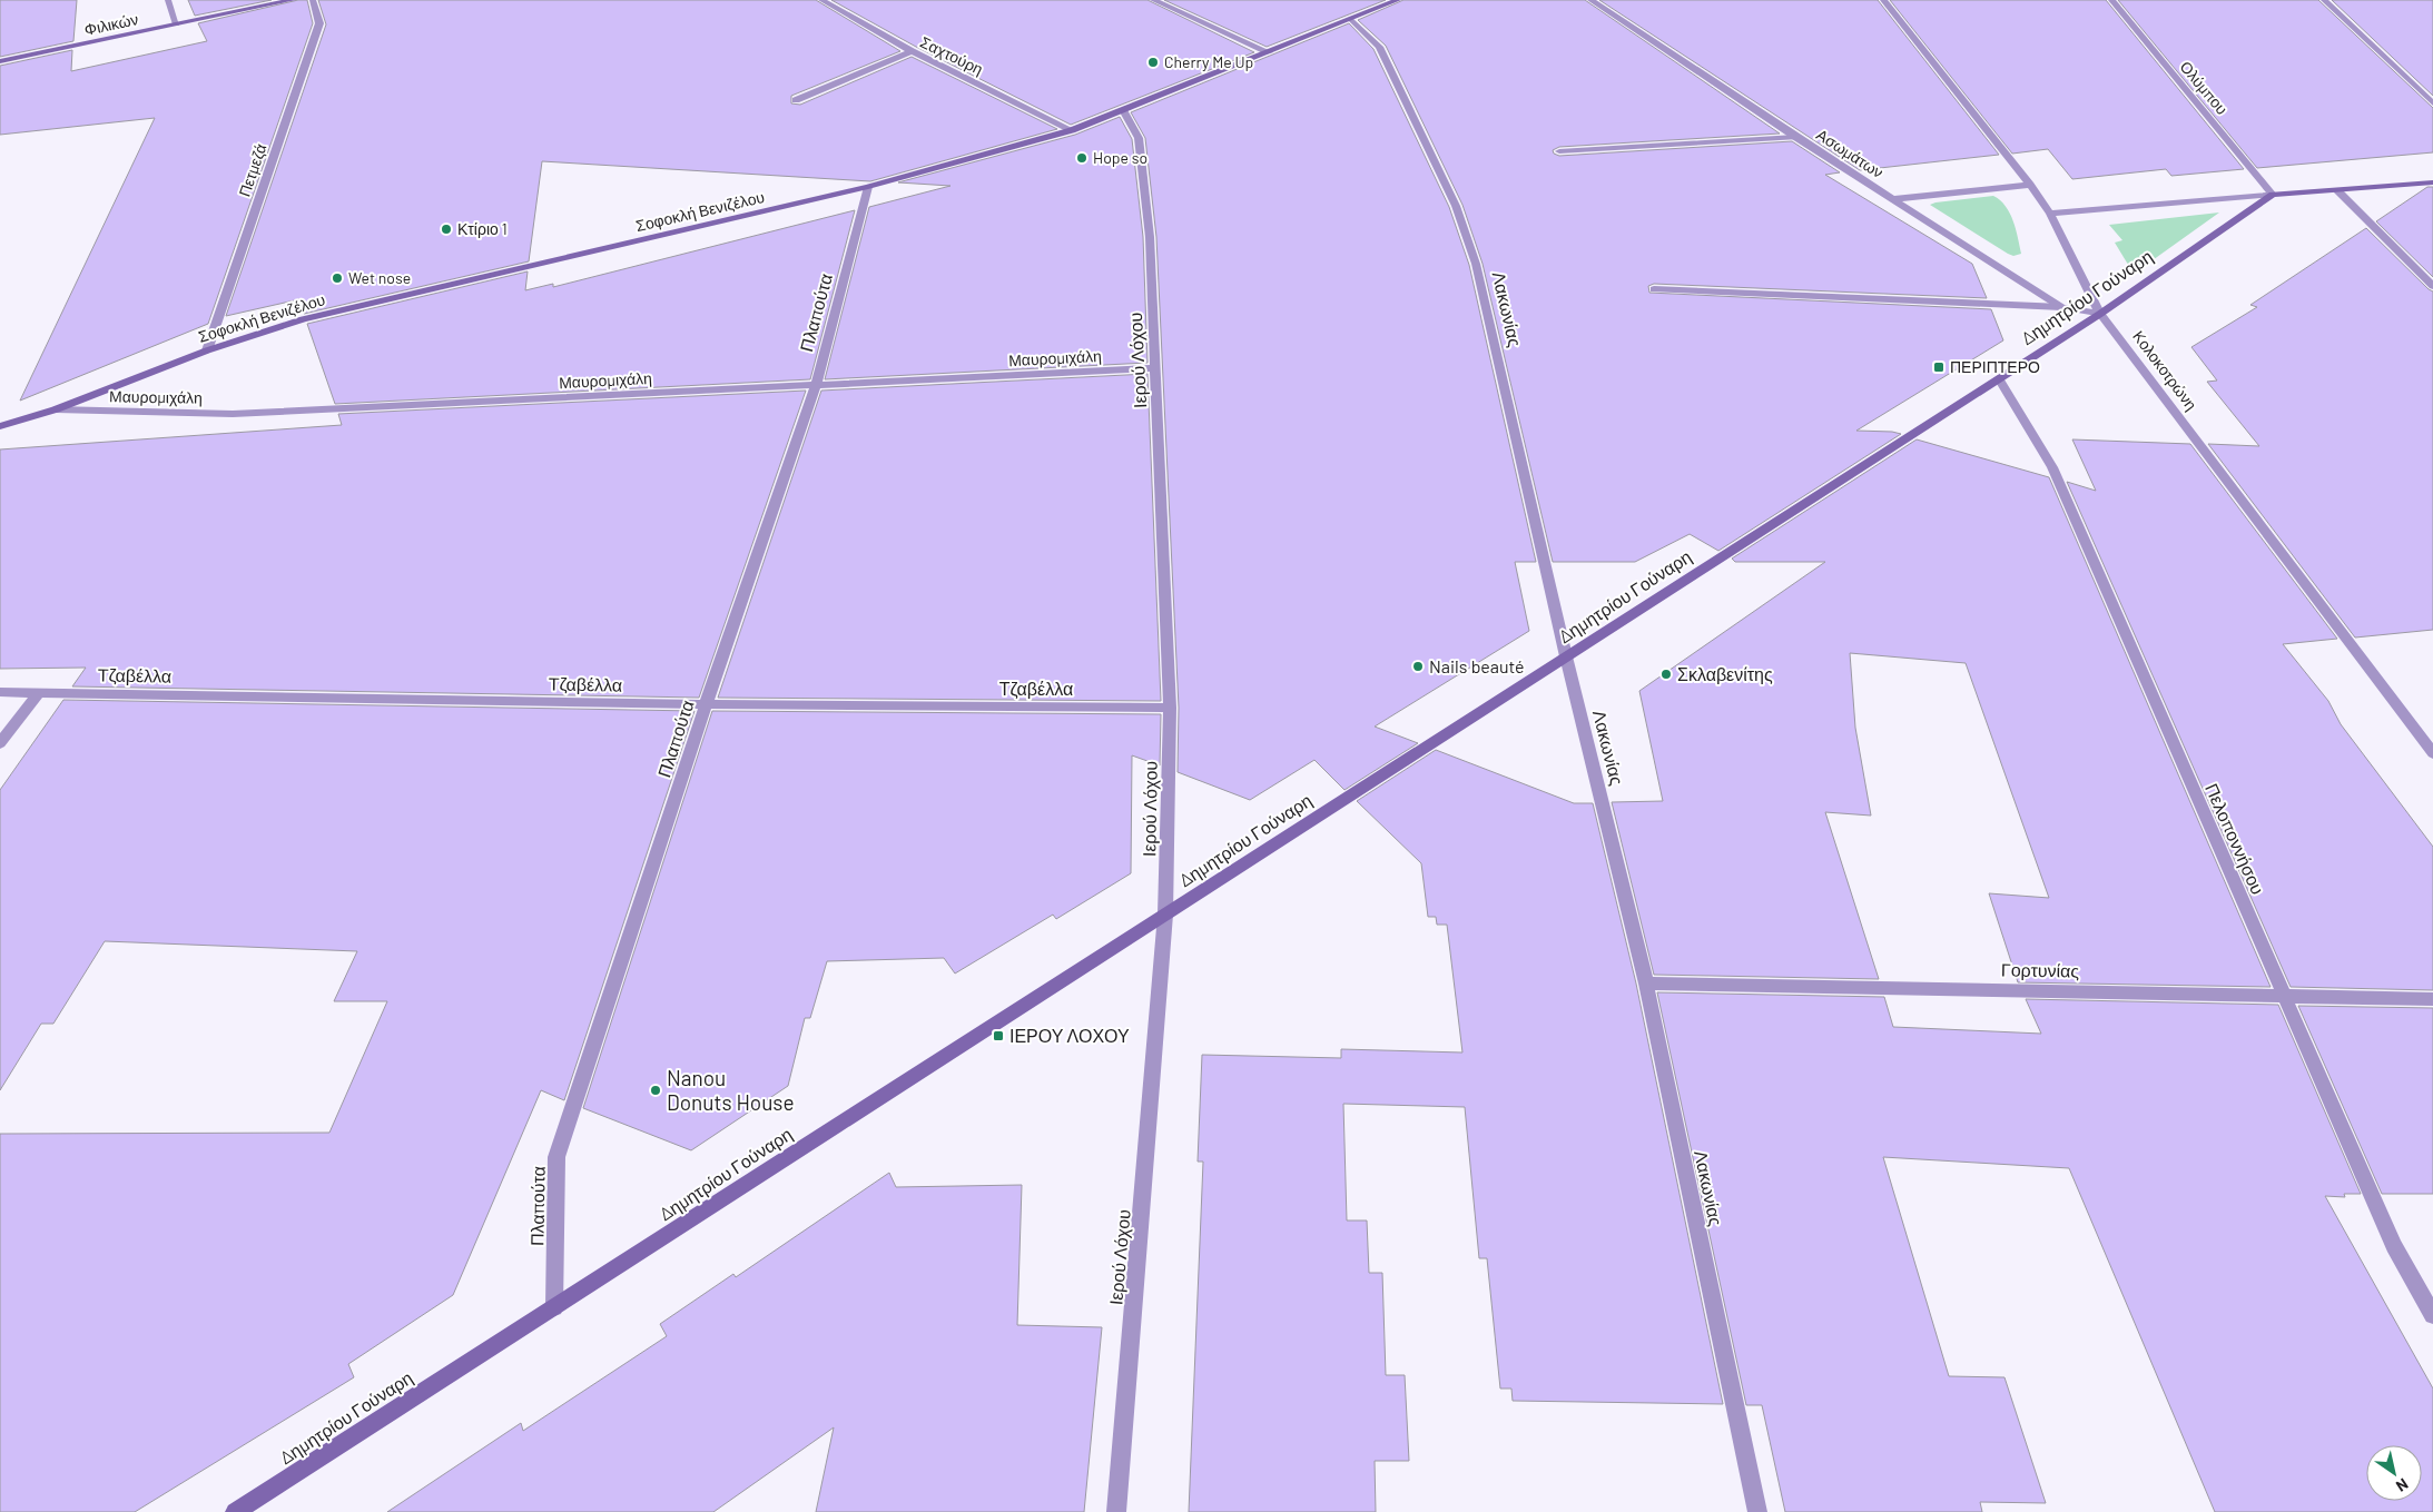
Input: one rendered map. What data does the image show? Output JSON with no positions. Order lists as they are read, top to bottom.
{
  "streets": {
    "street": [
      "Φιλικών",
      "Σαχτούρη",
      "Ολύμπου",
      "Ασωμάτων",
      "Πετμεζά",
      "Σοφοκλή Βενιζέλου",
      "Δημητρίου Γούναρη",
      "Λακωνίας",
      "Πλαπούτα",
      "Μαυρομιχάλη",
      "Ιερού Λόχου",
      "Κολοκοτρώνη",
      "Τζαβέλλα",
      "Πελοποννήσου",
      "Γορτυνίας"
    ]
  },
  "crossings": [
    ["Σαχτούρη", "Σοφοκλή Βενιζέλου"],
    ["Ολύμπου", "Δημητρίου Γούναρη"],
    ["Ασωμάτων", "Δημητρίου Γούναρη"],
    ["Ασωμάτων", "Κολοκοτρώνη"],
    ["Πετμεζά", "Σοφοκλή Βενιζέλου"],
    ["Σοφοκλή Βενιζέλου", "Λακωνίας"],
    ["Σοφοκλή Βενιζέλου", "Πλαπούτα"],
    ["Σοφοκλή Βενιζέλου", "Μαυρομιχάλη"],
    ["Σοφοκλή Βενιζέλου", "Ιερού Λόχου"],
    ["Δημητρίου Γούναρη", "Λακωνίας"],
    ["Δημητρίου Γούναρη", "Πλαπούτα"],
    ["Δημητρίου Γούναρη", "Ιερού Λόχου"],
    ["Δημητρίου Γούναρη", "Κολοκοτρώνη"],
    ["Δημητρίου Γούναρη", "Πελοποννήσου"],
    ["Λακωνίας", "Γορτυνίας"],
    ["Πλαπούτα", "Μαυρομιχάλη"],
    ["Πλαπούτα", "Τζαβέλλα"],
    ["Μαυρομιχάλη", "Ιερού Λόχου"],
    ["Ιερού Λόχου", "Τζαβέλλα"],
    ["Πελοποννήσου", "Γορτυνίας"]
  ],
  "places": {
    "other": [
      "Cherry Me Up",
      "Hope so",
      "Κτίριο 1",
      "Wet nose",
      "Nails beauté",
      "Σκλαβενίτης",
      "Nanou Donuts House"
    ],
    "transit": ["ΠΕΡΙΠΤΕΡΟ", "ΙΕΡΟΥ ΛΟΧΟΥ"]
  },
  "north": "bottom right"
}
